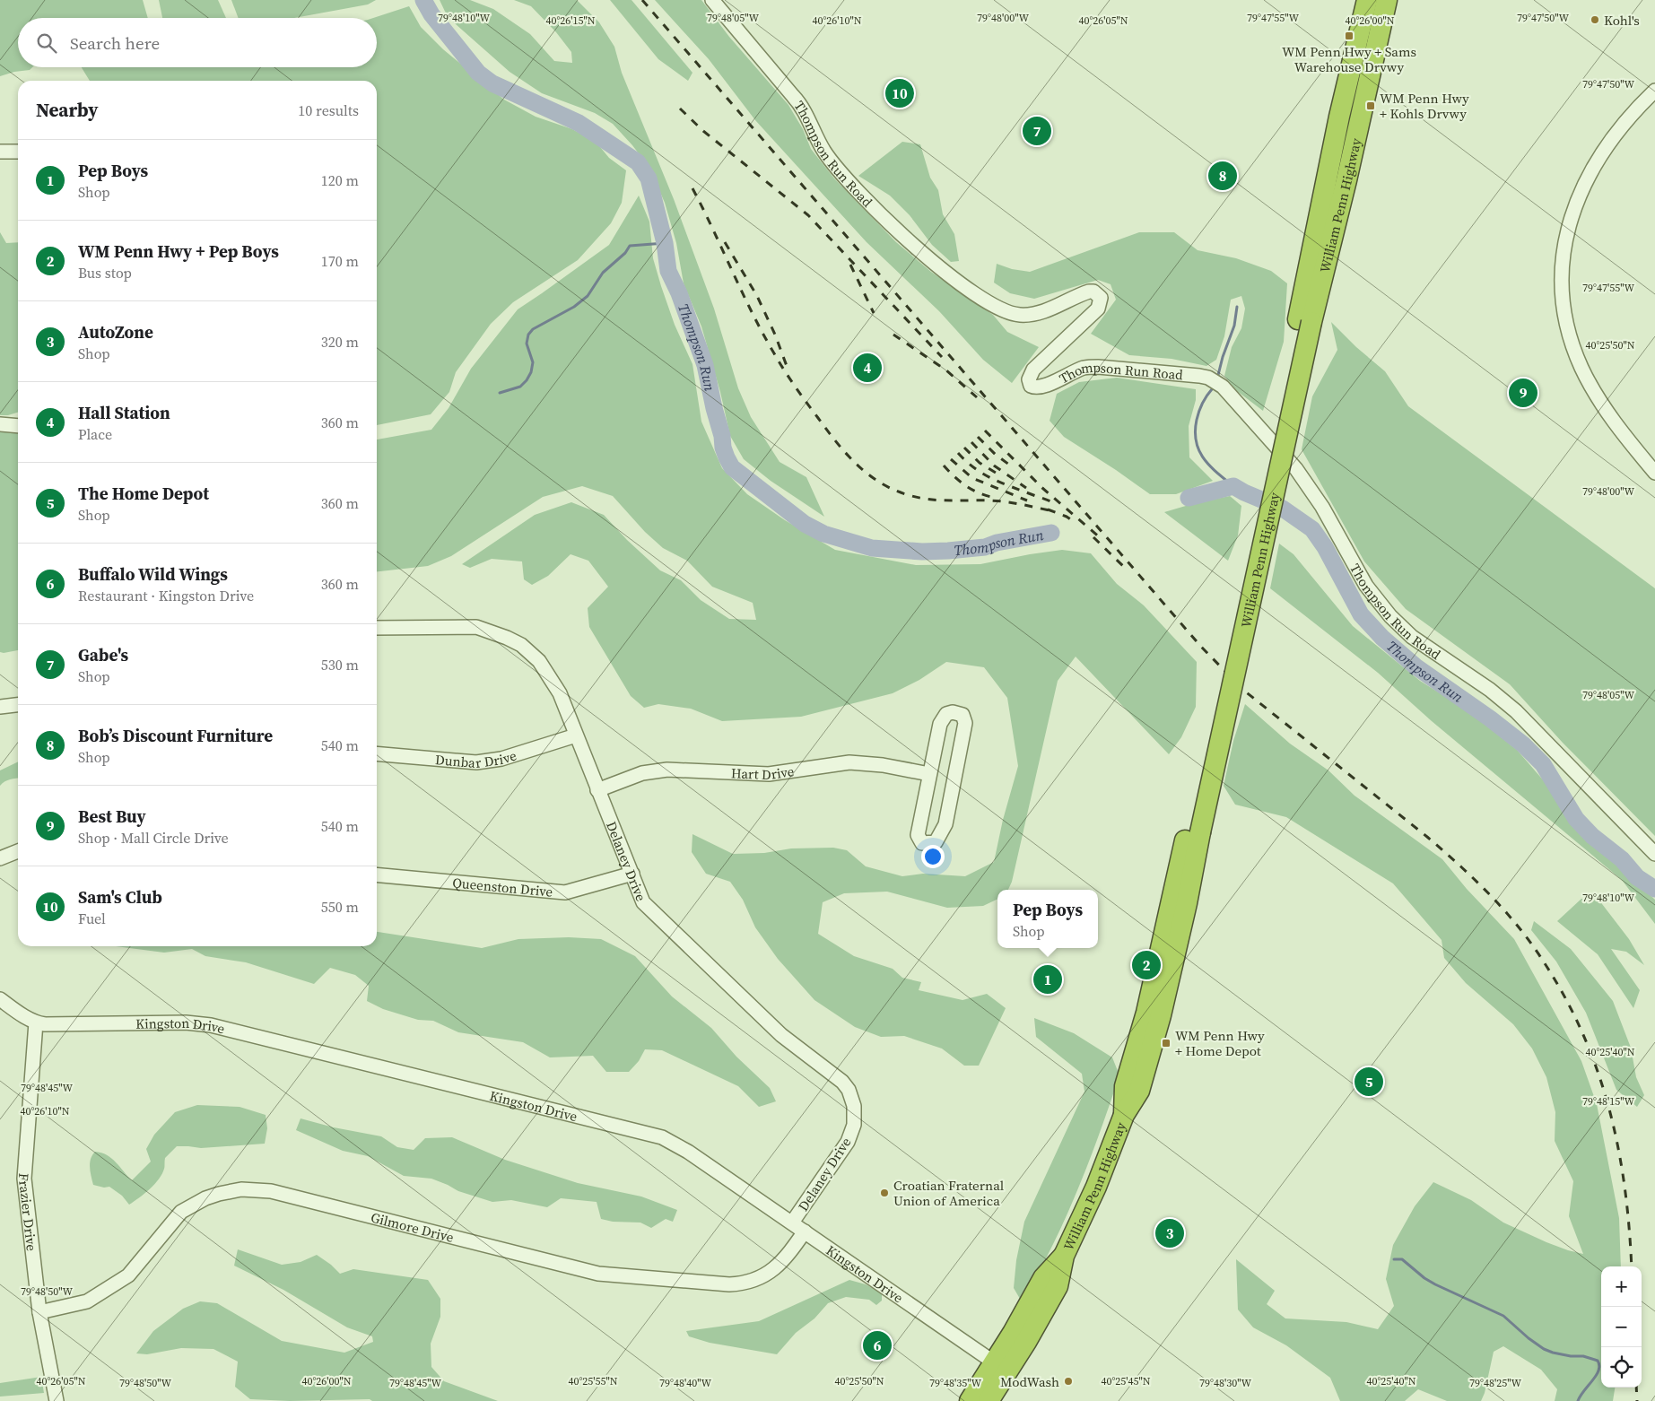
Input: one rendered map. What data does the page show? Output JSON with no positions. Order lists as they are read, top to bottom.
{
  "streets": {
    "highway": ["William Penn Highway"],
    "street": [
      "Thompson Run Road",
      "Dunbar Drive",
      "Hart Drive",
      "Delaney Drive",
      "Queenston Drive",
      "Kingston Drive",
      "Frazier Drive",
      "Gilmore Drive"
    ]
  },
  "crossings": [
    ["William Penn Highway", "Kingston Drive"],
    ["Dunbar Drive", "Delaney Drive"],
    ["Hart Drive", "Delaney Drive"],
    ["Delaney Drive", "Queenston Drive"],
    ["Delaney Drive", "Kingston Drive"],
    ["Kingston Drive", "Frazier Drive"],
    ["Kingston Drive", "Gilmore Drive"],
    ["Frazier Drive", "Gilmore Drive"]
  ],
  "water": ["Thompson Run"],
  "places": {
    "other": ["Kohl's", "Croatian Fraternal Union of America", "ModWash"],
    "transit": ["WM Penn Hwy + Sams Warehouse Drvwy", "WM Penn Hwy + Kohls Drvwy", "WM Penn Hwy + Home Depot"]
  },
  "page": {
    "search": "Search here",
    "pins": [
      "10",
      "7",
      "8",
      "4",
      "9",
      "2",
      "1",
      "5",
      "3",
      "6"
    ],
    "heading": ["Nearby", "10 results"],
    "list": [
      {
        "mark": "1",
        "name": "Pep Boys",
        "note": "Shop",
        "value": "120 m"
      },
      {
        "mark": "2",
        "name": "WM Penn Hwy + Pep Boys",
        "note": "Bus stop",
        "value": "170 m"
      },
      {
        "mark": "3",
        "name": "AutoZone",
        "note": "Shop",
        "value": "320 m"
      },
      {
        "mark": "4",
        "name": "Hall Station",
        "note": "Place",
        "value": "360 m"
      },
      {
        "mark": "5",
        "name": "The Home Depot",
        "note": "Shop",
        "value": "360 m"
      },
      {
        "mark": "6",
        "name": "Buffalo Wild Wings",
        "note": "Restaurant · Kingston Drive",
        "value": "360 m"
      },
      {
        "mark": "7",
        "name": "Gabe's",
        "note": "Shop",
        "value": "530 m"
      },
      {
        "mark": "8",
        "name": "Bob’s Discount Furniture",
        "note": "Shop",
        "value": "540 m"
      },
      {
        "mark": "9",
        "name": "Best Buy",
        "note": "Shop · Mall Circle Drive",
        "value": "540 m"
      },
      {
        "mark": "10",
        "name": "Sam's Club",
        "note": "Fuel",
        "value": "550 m"
      }
    ],
    "popup": ["Pep Boys", "Shop"],
    "map_buttons": ["+", "−"]
  },
  "coordinates": [
    "79°48'10\"W",
    "79°48'05\"W",
    "79°48'00\"W",
    "79°47'55\"W",
    "79°47'50\"W",
    "40°26'15\"N",
    "40°26'10\"N",
    "40°26'05\"N",
    "40°26'00\"N",
    "40°25'50\"N",
    "40°25'40\"N",
    "79°48'45\"W",
    "79°48'15\"W",
    "79°48'50\"W",
    "40°25'55\"N",
    "40°25'45\"N",
    "79°48'40\"W",
    "79°48'35\"W",
    "79°48'30\"W",
    "79°48'25\"W"
  ]
}
